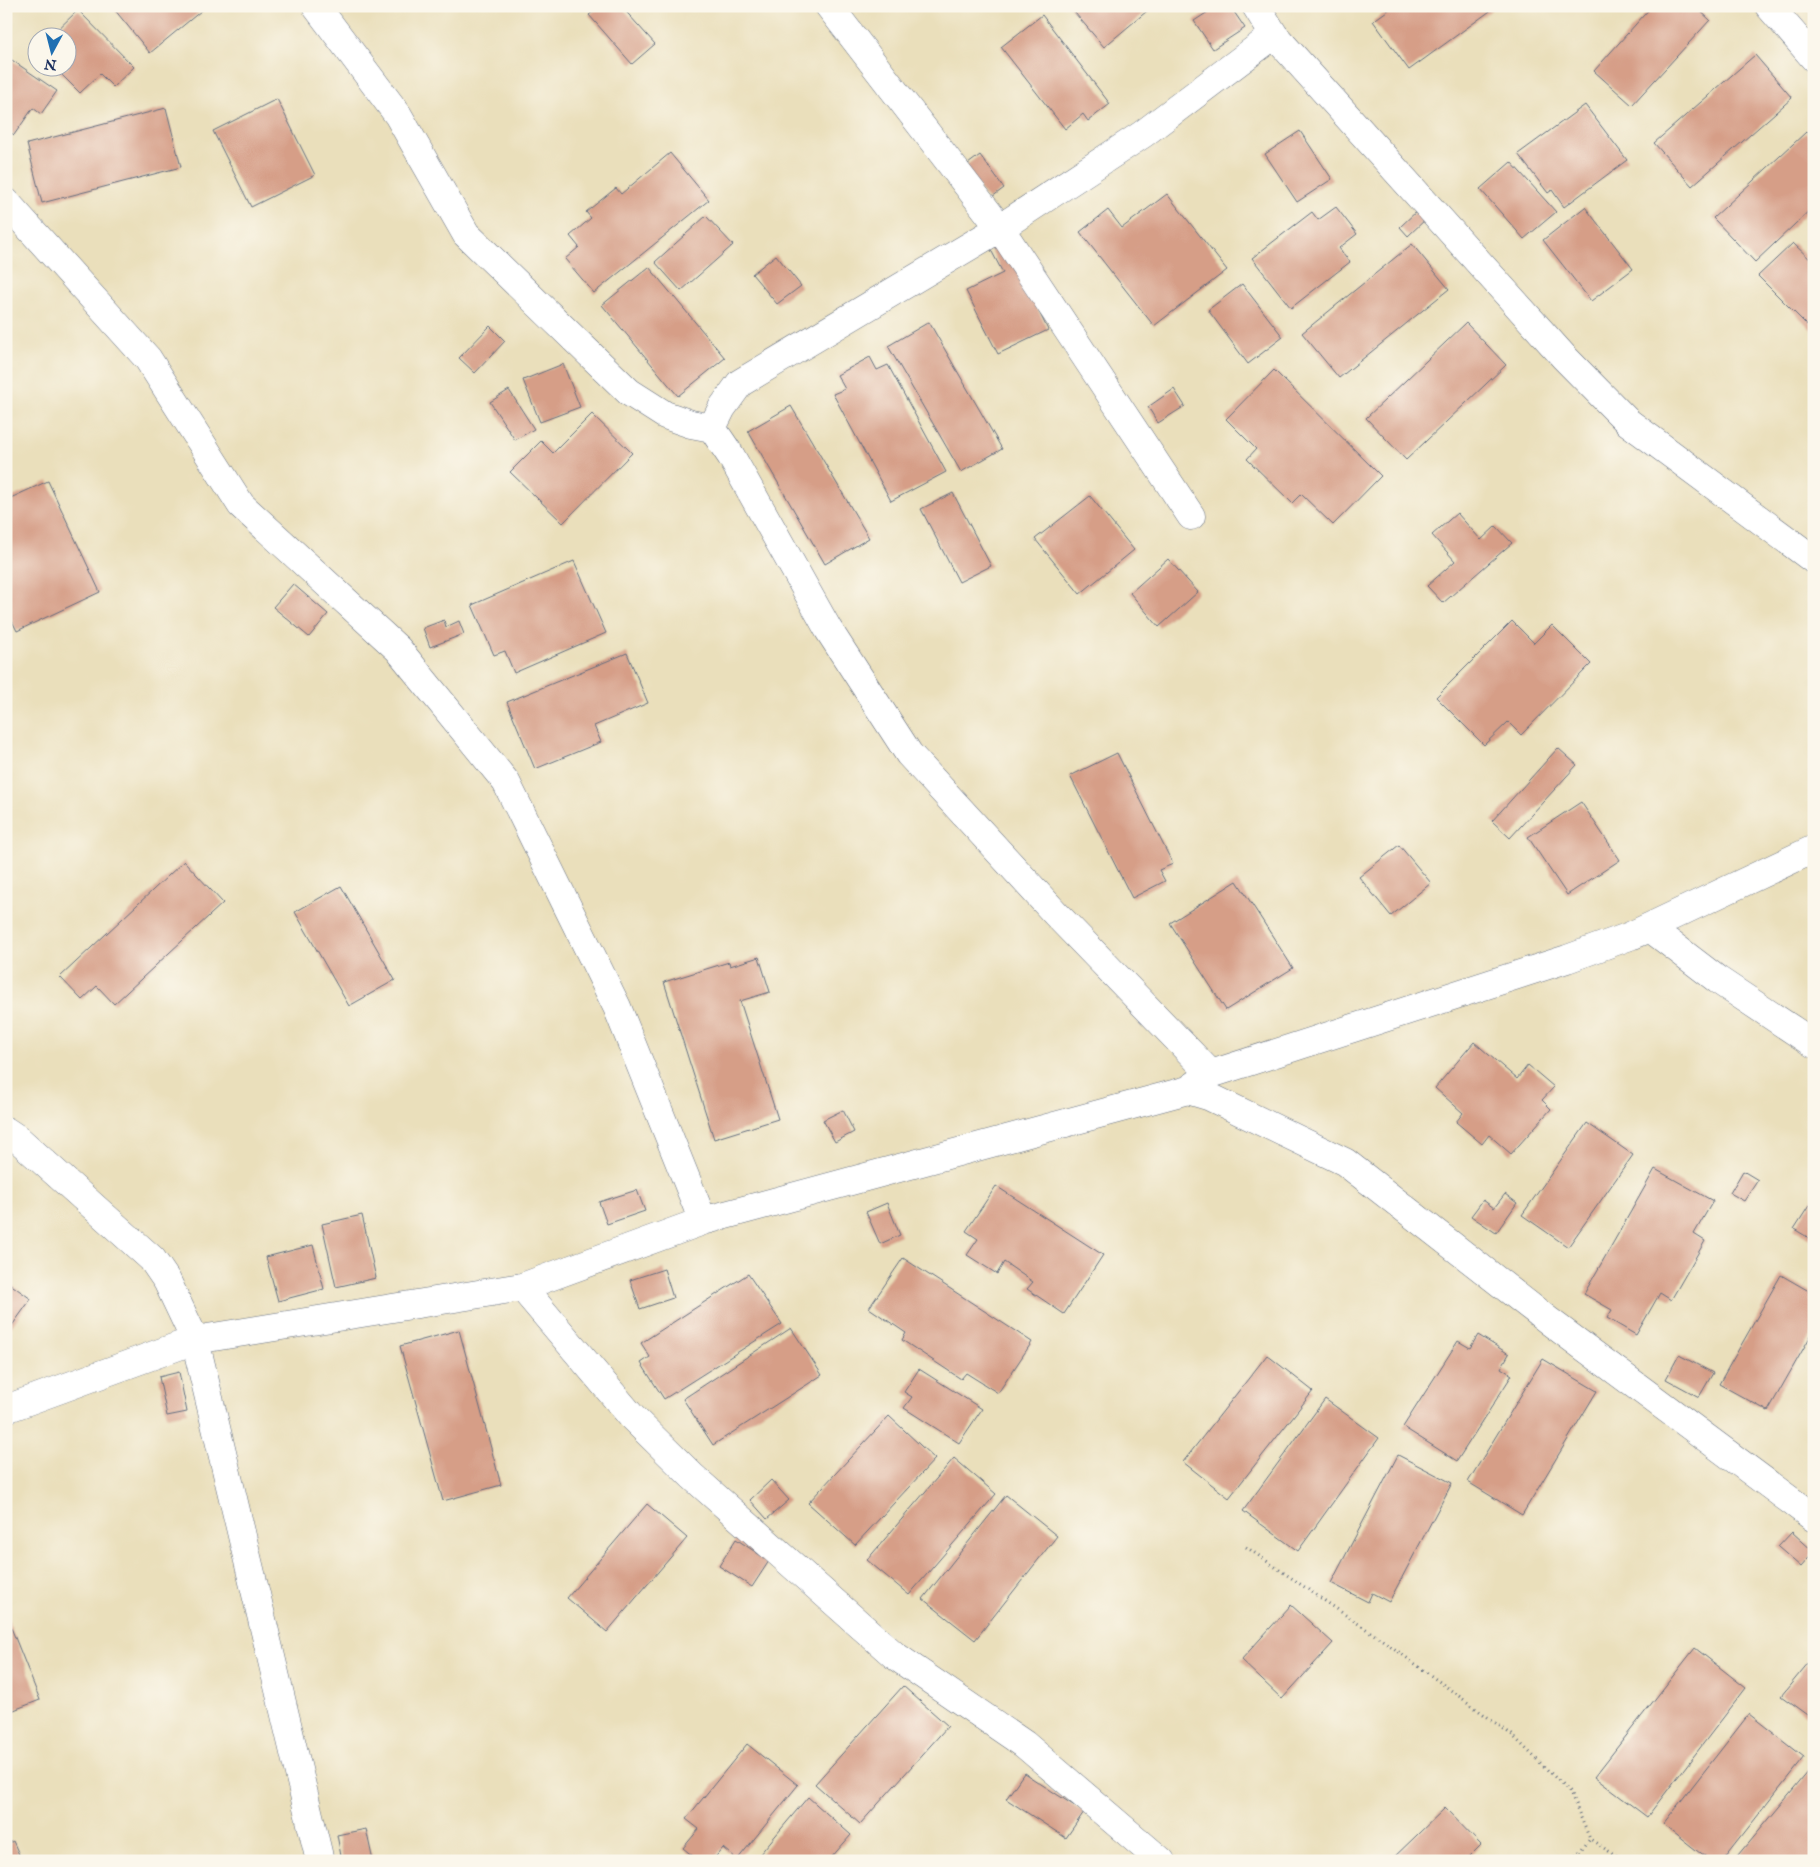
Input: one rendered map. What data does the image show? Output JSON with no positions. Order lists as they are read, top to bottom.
{
  "north": "bottom"
}
